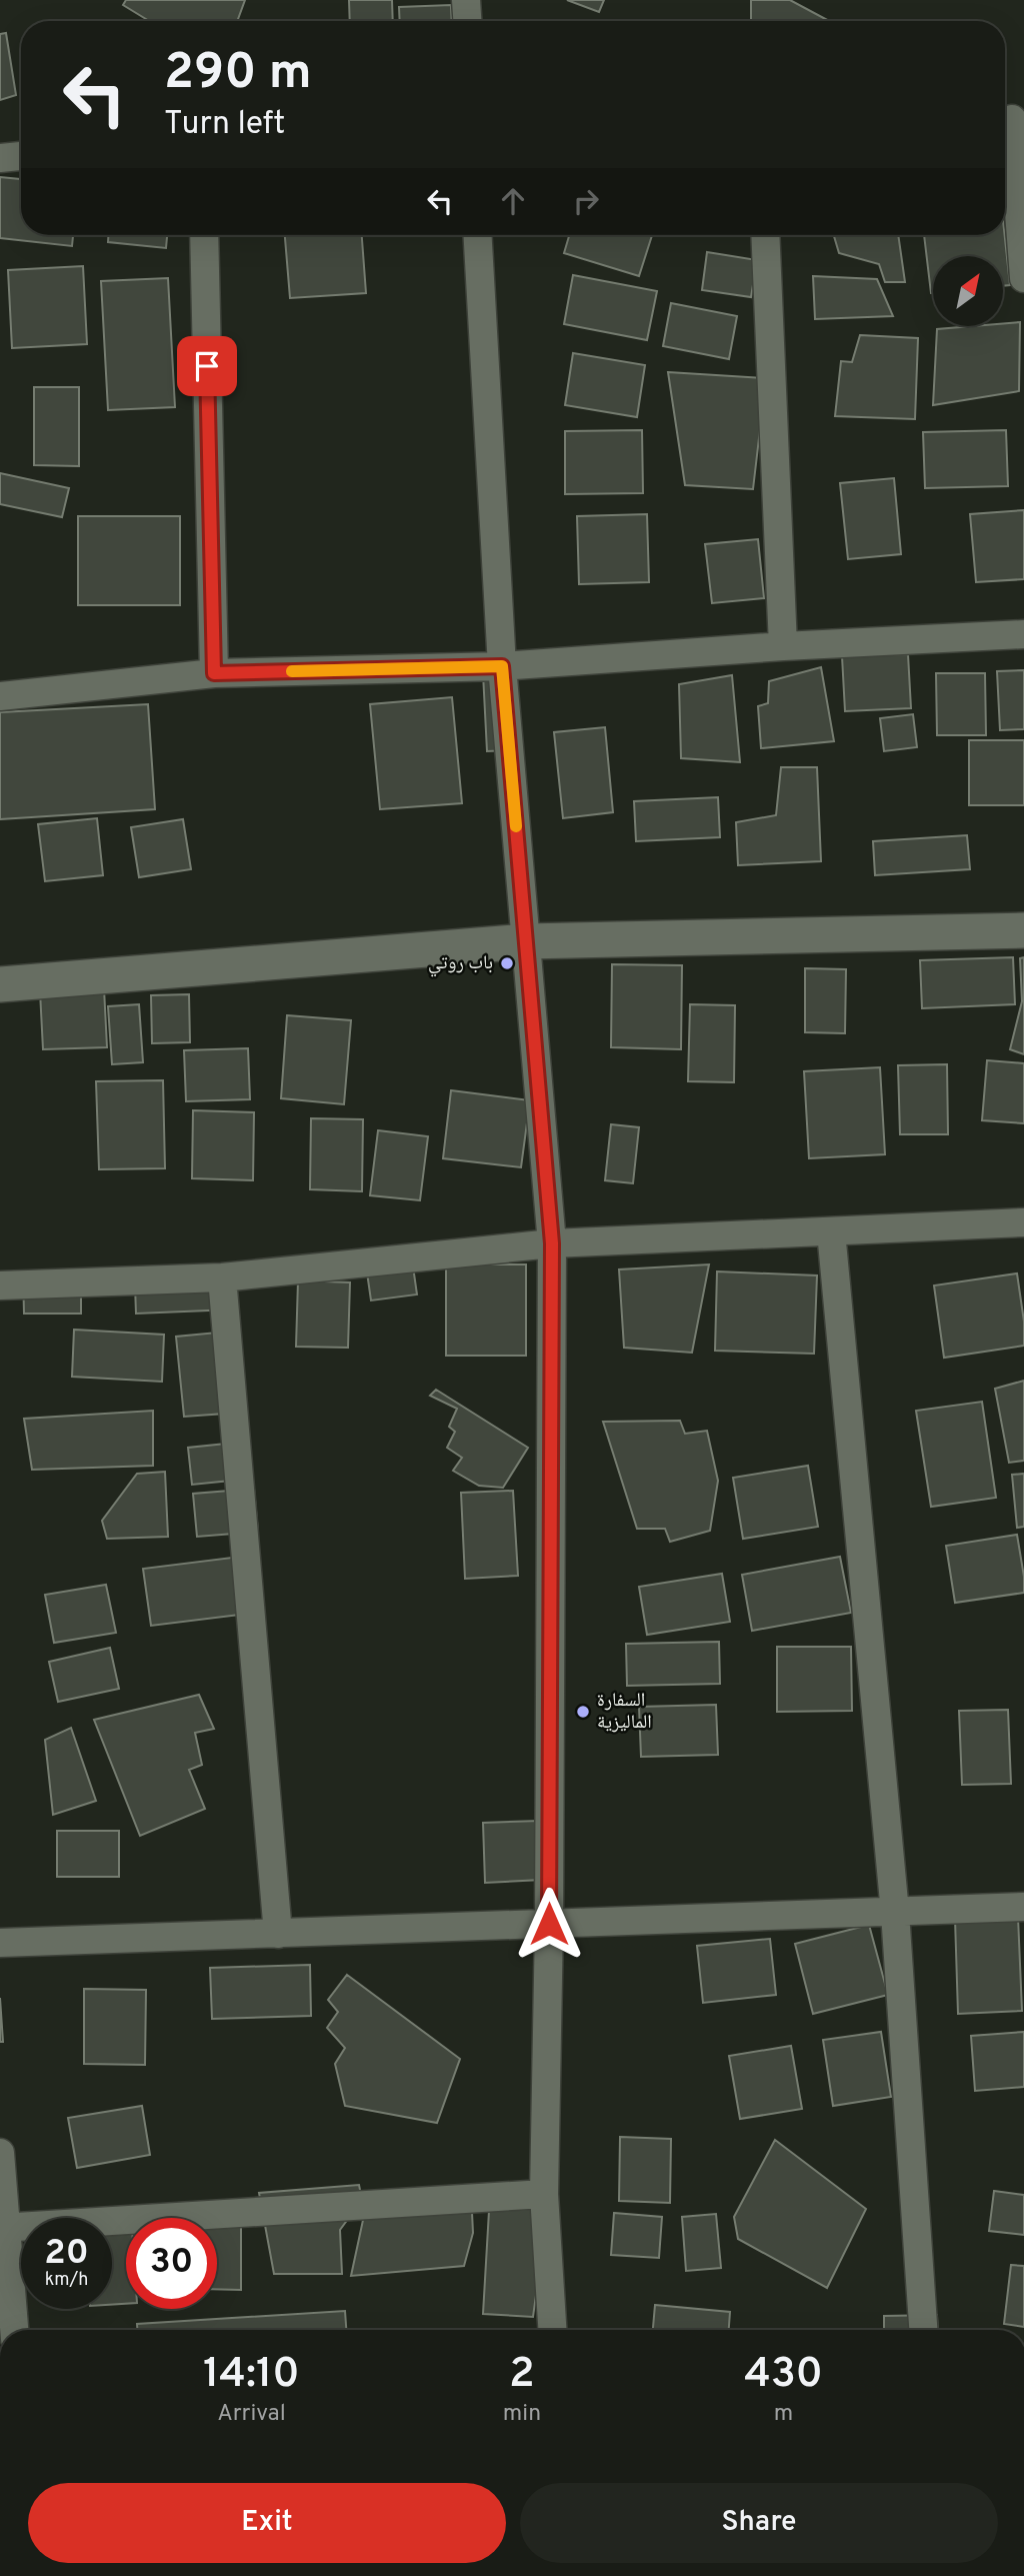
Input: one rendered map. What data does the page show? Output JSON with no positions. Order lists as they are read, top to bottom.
{
  "places": ["باب روتي", "السفارة الماليزية"],
  "north": "top right",
  "page": {
    "turn": ["290 m", "Turn left"],
    "speed": "20 km/h",
    "limit": "30",
    "eta": [
      "14:10",
      "Arrival",
      "2",
      "min",
      "430",
      "m"
    ],
    "buttons": ["Exit", "Share"]
  }
}
